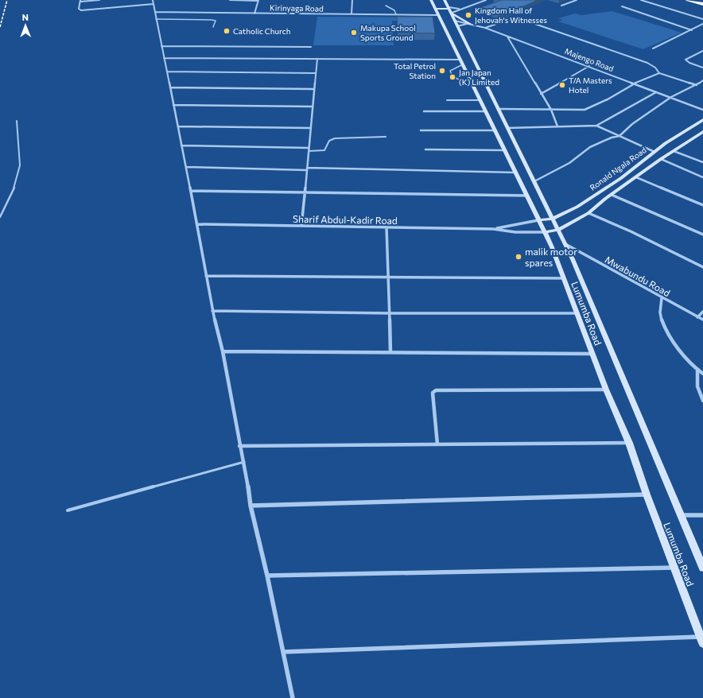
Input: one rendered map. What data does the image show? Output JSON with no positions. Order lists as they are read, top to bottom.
{
  "streets": {
    "main road": ["Ronald Ngala Road", "Lumumba Road"],
    "street": [
      "Kirinyaga Road",
      "Majengo Road",
      "Sharif Abdul-Kadir Road",
      "Mwabundu Road"
    ]
  },
  "crossings": [
    ["Kirinyaga Road", "Lumumba Road"],
    ["Majengo Road", "Lumumba Road"],
    ["Ronald Ngala Road", "Sharif Abdul-Kadir Road"],
    ["Ronald Ngala Road", "Lumumba Road"],
    ["Sharif Abdul-Kadir Road", "Lumumba Road"],
    ["Mwabundu Road", "Lumumba Road"]
  ],
  "places": [
    "Kingdom Hall of Jehovah's Witnesses",
    "Catholic Church",
    "Makupa School Sports Ground",
    "Total Petrol Station",
    "Jan Japan (K) Limited",
    "T/A Masters Hotel",
    "malik motor spares"
  ],
  "north": "top"
}
